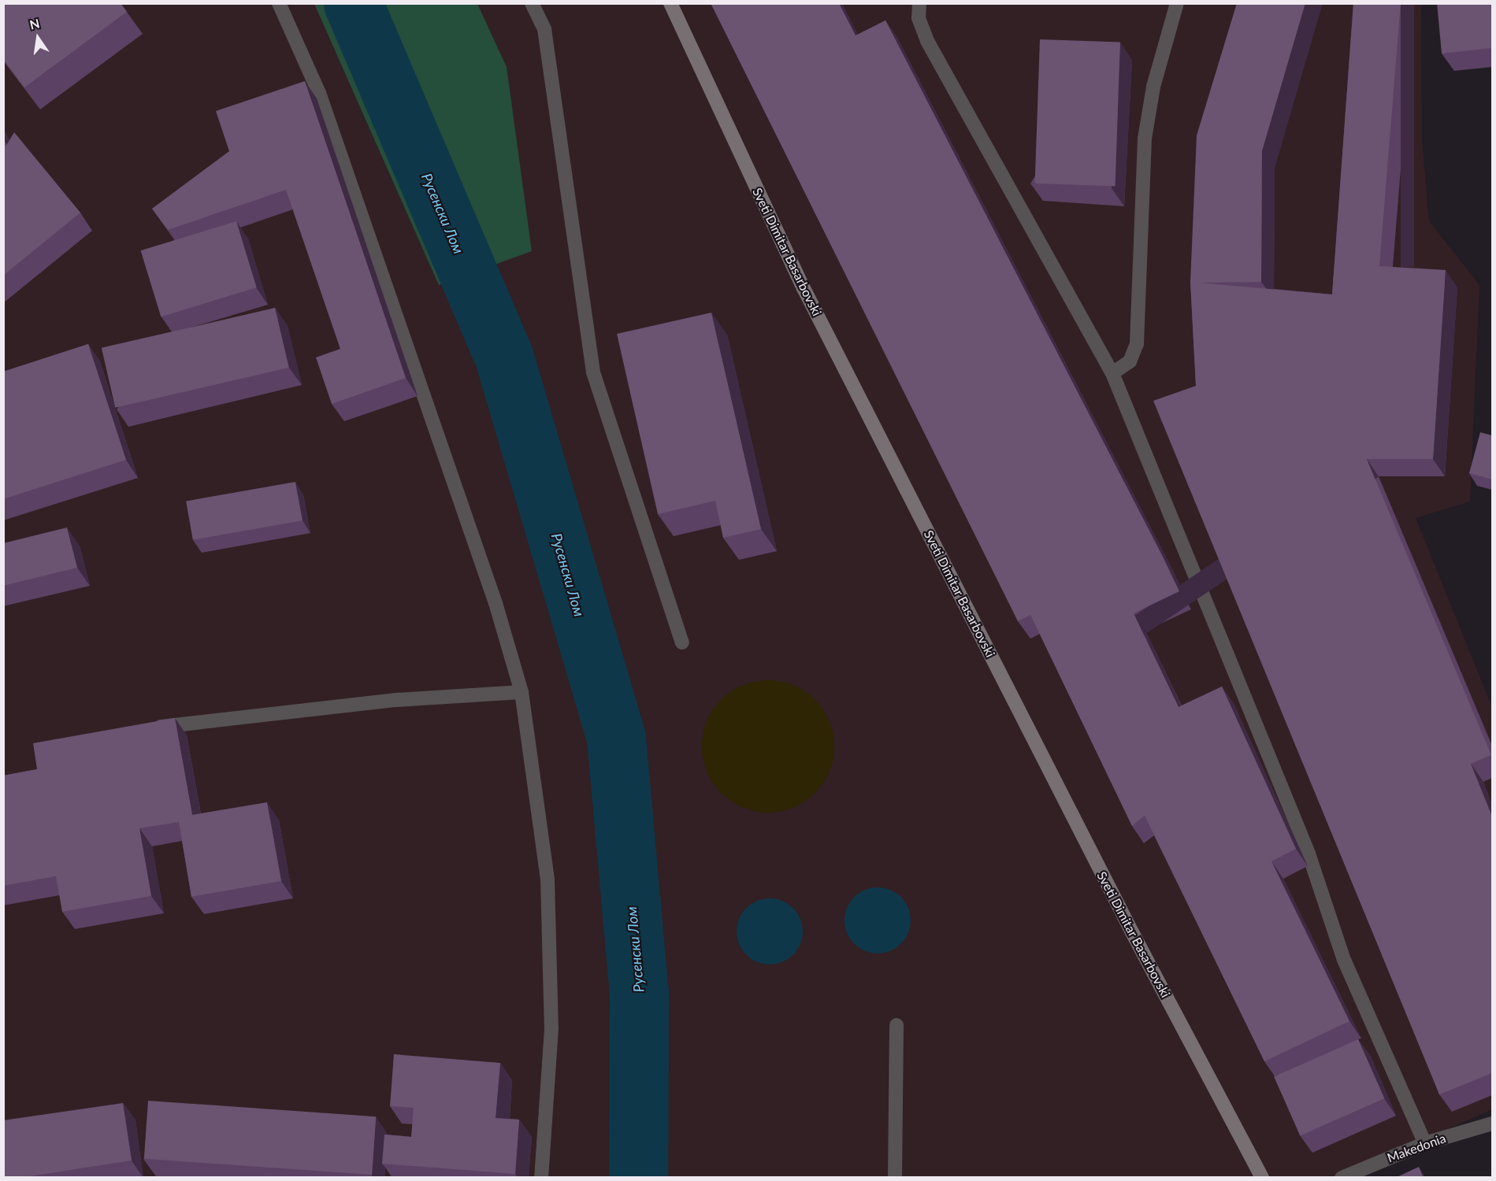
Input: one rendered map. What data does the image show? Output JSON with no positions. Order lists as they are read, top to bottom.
{
  "streets": {
    "street": ["Sveti Dimitar Basarbovski", "Makedonia"]
  },
  "water": ["Русенски Лом"],
  "north": "top"
}
